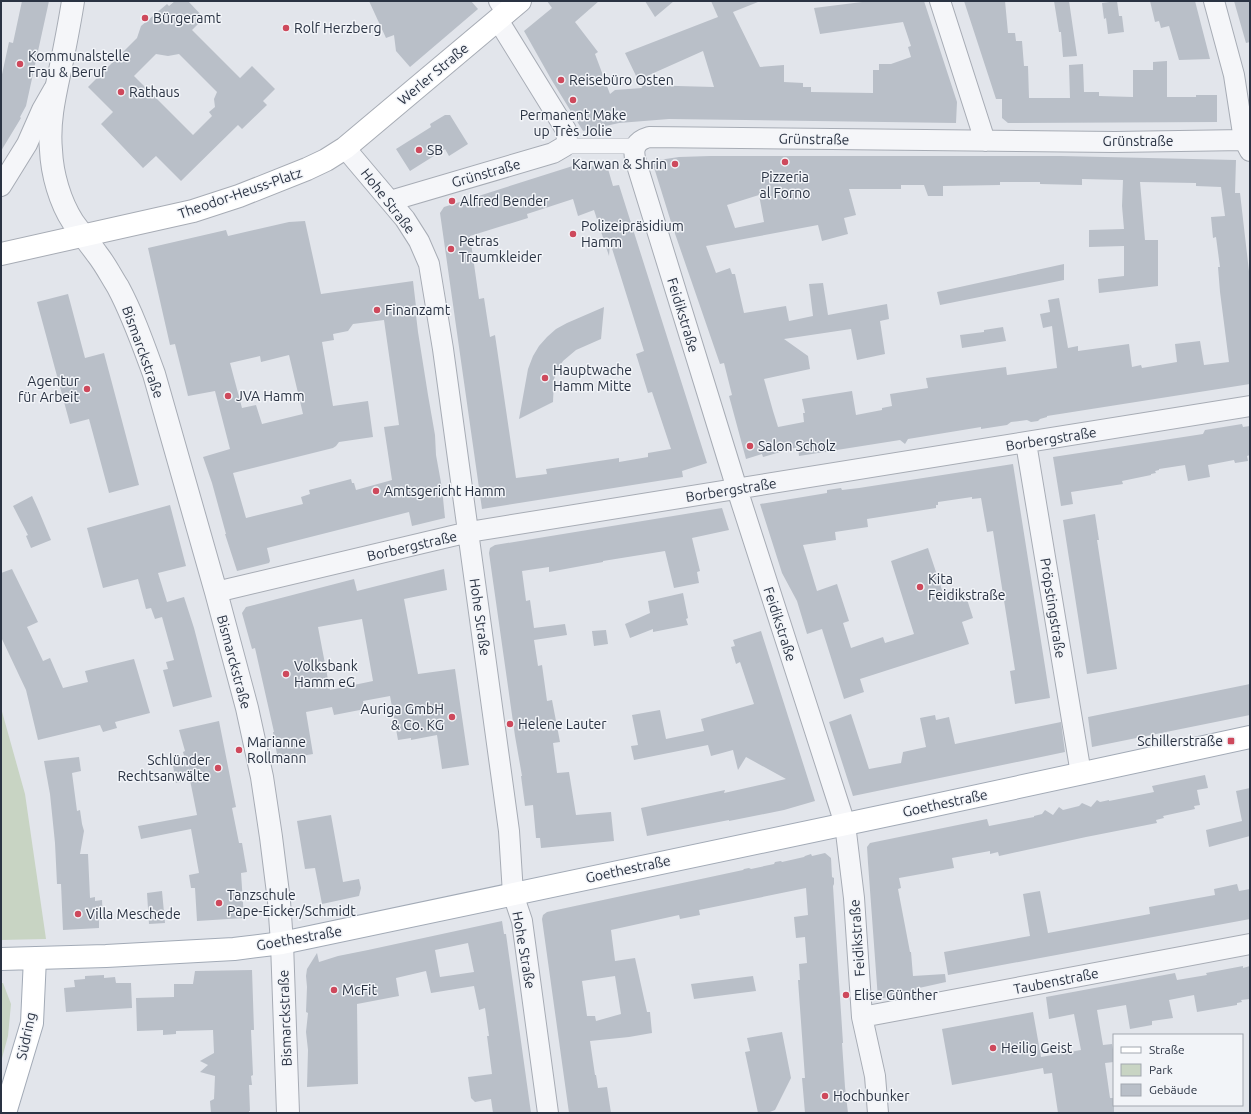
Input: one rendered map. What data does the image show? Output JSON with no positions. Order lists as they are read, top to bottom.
{
  "streets": {
    "main road": [
      "Werler Straße",
      "Theodor-Heuss-Platz",
      "Goethestraße",
      "Südring"
    ],
    "street": [
      "Grünstraße",
      "Hohe Straße",
      "Feidikstraße",
      "Bismarckstraße",
      "Borbergstraße",
      "Pröpstingstraße",
      "Taubenstraße"
    ]
  },
  "crossings": [
    ["Werler Straße", "Theodor-Heuss-Platz"],
    ["Werler Straße", "Hohe Straße"],
    ["Grünstraße", "Hohe Straße"],
    ["Grünstraße", "Feidikstraße"],
    ["Theodor-Heuss-Platz", "Hohe Straße"],
    ["Theodor-Heuss-Platz", "Bismarckstraße"],
    ["Hohe Straße", "Borbergstraße"],
    ["Hohe Straße", "Goethestraße"],
    ["Feidikstraße", "Borbergstraße"],
    ["Feidikstraße", "Goethestraße"],
    ["Feidikstraße", "Taubenstraße"],
    ["Bismarckstraße", "Borbergstraße"],
    ["Bismarckstraße", "Goethestraße"],
    ["Borbergstraße", "Pröpstingstraße"],
    ["Pröpstingstraße", "Goethestraße"],
    ["Goethestraße", "Südring"]
  ],
  "places": {
    "other": [
      "Bürgeramt",
      "Rolf Herzberg",
      "Kommunalstelle Frau & Beruf",
      "Reisebüro Osten",
      "Rathaus",
      "Permanent Make up Très Jolie",
      "SB",
      "Pizzeria al Forno",
      "Karwan & Shrin",
      "Alfred Bender",
      "Polizeipräsidium Hamm",
      "Petras Traumkleider",
      "Finanzamt",
      "Hauptwache Hamm Mitte",
      "Agentur für Arbeit",
      "JVA Hamm",
      "Salon Scholz",
      "Amtsgericht Hamm",
      "Kita Feidikstraße",
      "Volksbank Hamm eG",
      "Auriga GmbH & Co. KG",
      "Helene Lauter",
      "Marianne Rollmann",
      "Schlünder Rechtsanwälte",
      "Tanzschule Pape-Eicker/Schmidt",
      "Villa Meschede",
      "McFit",
      "Elise Günther",
      "Heilig Geist",
      "Hochbunker"
    ],
    "transit": ["Schillerstraße"]
  },
  "legend": ["Straße", "Park", "Gebäude"]
}
